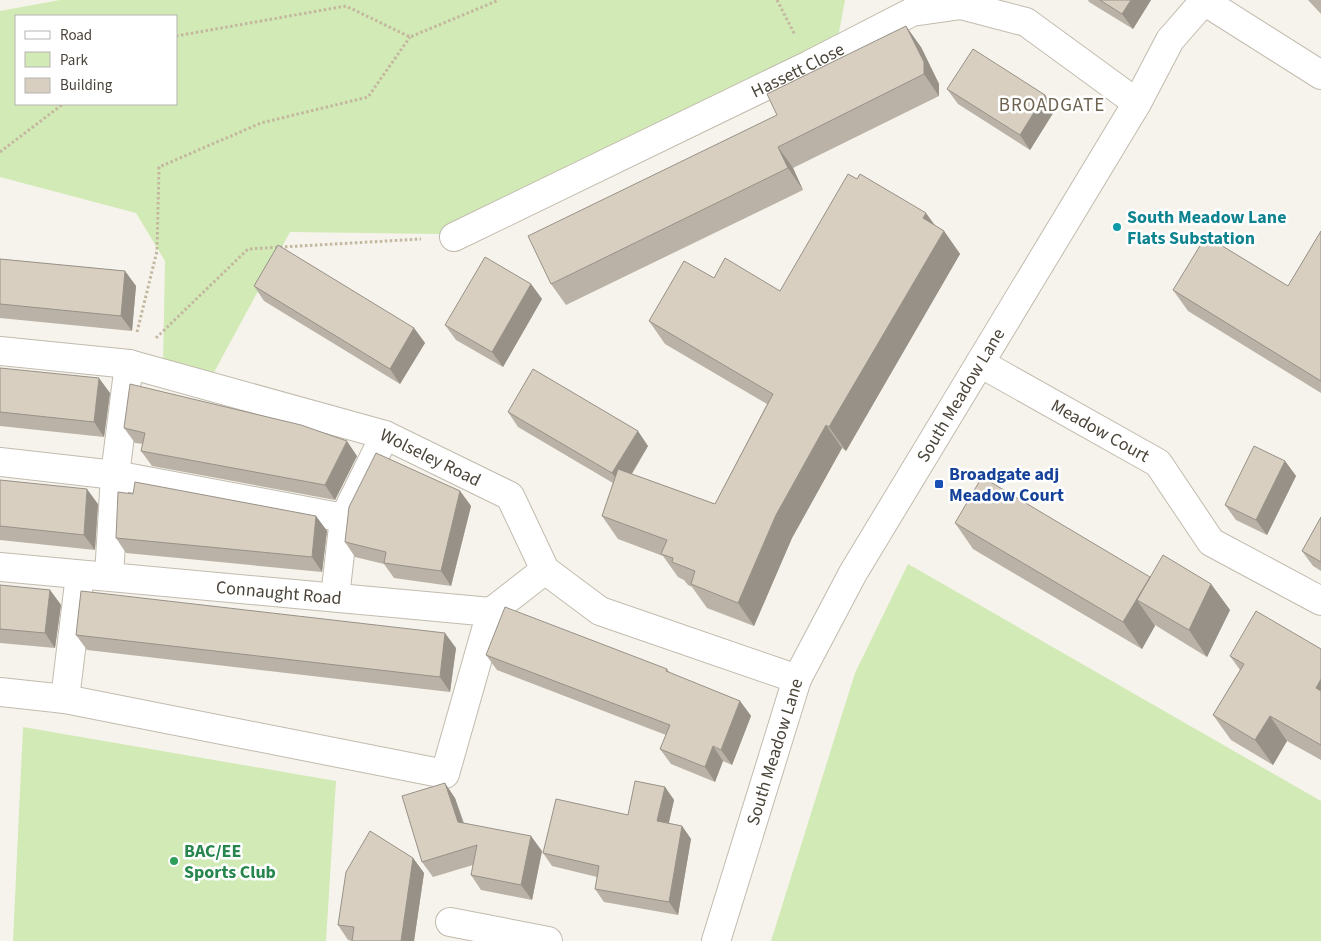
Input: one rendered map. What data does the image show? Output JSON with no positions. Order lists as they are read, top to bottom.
{
  "streets": {
    "street": [
      "Hassett Close",
      "South Meadow Lane",
      "Meadow Court",
      "Wolseley Road",
      "Connaught Road"
    ]
  },
  "crossings": [
    ["Hassett Close", "South Meadow Lane"],
    ["South Meadow Lane", "Meadow Court"],
    ["South Meadow Lane", "Wolseley Road"]
  ],
  "districts": ["BROADGATE"],
  "places": {
    "other": ["South Meadow Lane Flats Substation", "BAC/EE Sports Club"],
    "transit": ["Broadgate adj Meadow Court"]
  },
  "legend": ["Road", "Park", "Building"]
}
